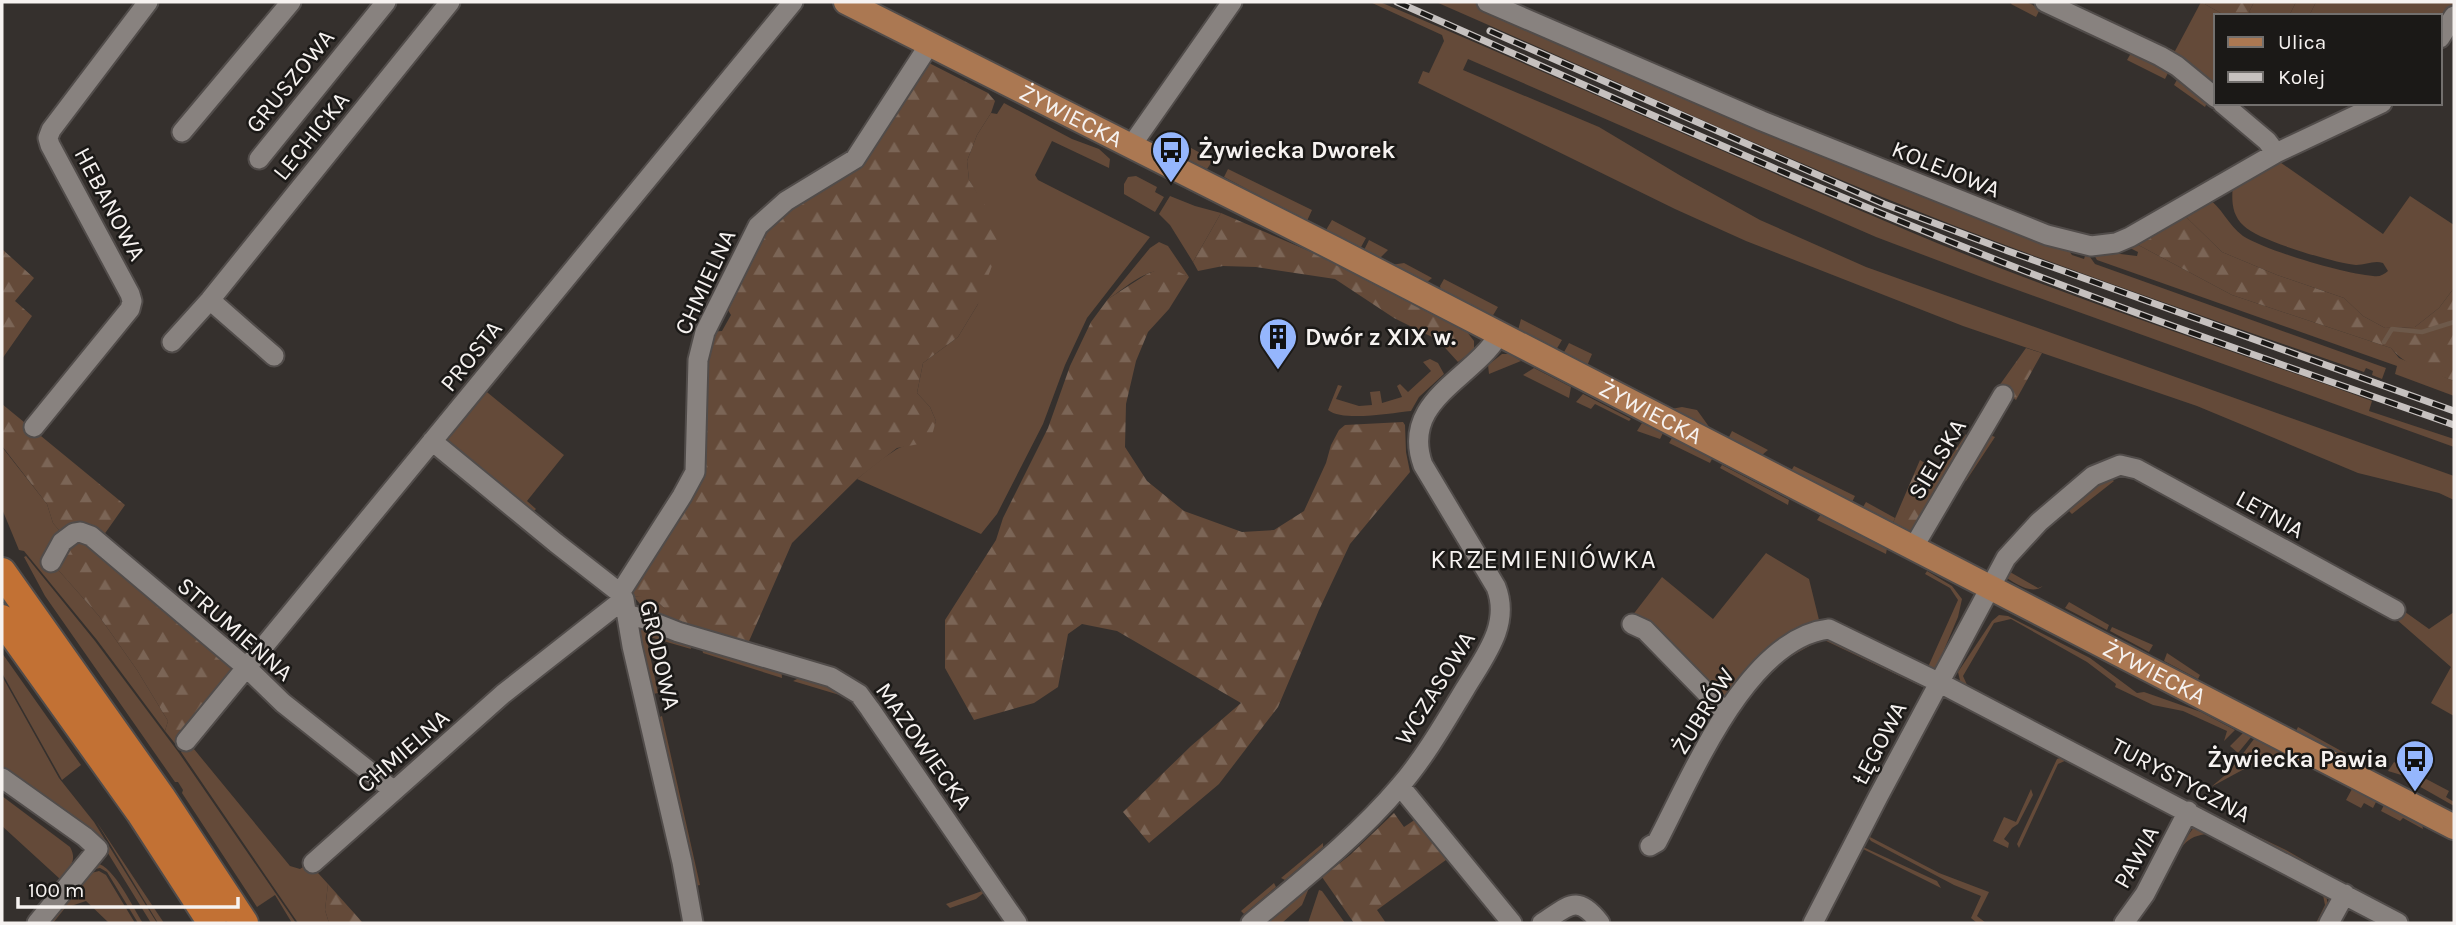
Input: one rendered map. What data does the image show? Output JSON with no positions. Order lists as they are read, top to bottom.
{
  "streets": {
    "main road": ["ŻYWIECKA"],
    "street": [
      "GRUSZOWA",
      "LECHICKA",
      "KOLEJOWA",
      "HEBANOWA",
      "CHMIELNA",
      "PROSTA",
      "SIELSKA",
      "LETNIA",
      "STRUMIENNA",
      "GRODOWA",
      "WCZASOWA",
      "ŻUBRÓW",
      "ŁĘGOWA",
      "MAZOWIECKA",
      "TURYSTYCZNA",
      "PAWIA"
    ]
  },
  "crossings": [
    ["ŻYWIECKA", "CHMIELNA"],
    ["ŻYWIECKA", "SIELSKA"],
    ["ŻYWIECKA", "WCZASOWA"],
    ["ŻYWIECKA", "ŁĘGOWA"],
    ["CHMIELNA", "STRUMIENNA"],
    ["CHMIELNA", "GRODOWA"],
    ["CHMIELNA", "MAZOWIECKA"],
    ["PROSTA", "STRUMIENNA"],
    ["PROSTA", "GRODOWA"],
    ["LETNIA", "ŁĘGOWA"],
    ["GRODOWA", "MAZOWIECKA"],
    ["ŻUBRÓW", "ŁĘGOWA"],
    ["ŻUBRÓW", "TURYSTYCZNA"],
    ["ŁĘGOWA", "TURYSTYCZNA"],
    ["TURYSTYCZNA", "PAWIA"]
  ],
  "districts": ["KRZEMIENIÓWKA"],
  "places": {
    "bus stop": ["Żywiecka Dworek", "Żywiecka Pawia"],
    "building": ["Dwór z XIX w."]
  },
  "legend": ["Ulica", "Kolej"],
  "scale_bar": "100 m"
}
